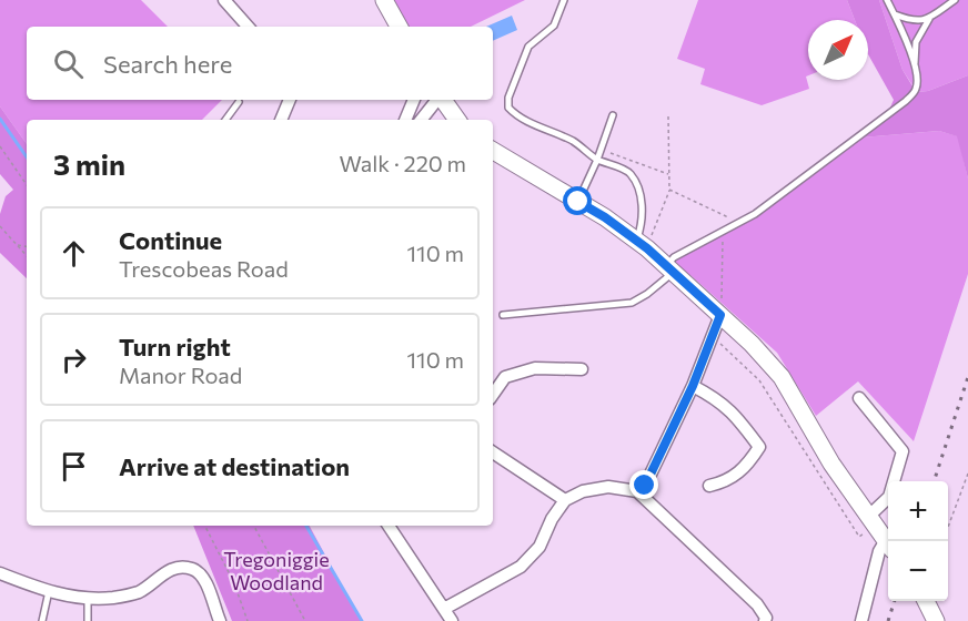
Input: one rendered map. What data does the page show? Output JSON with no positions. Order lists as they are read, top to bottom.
{
  "parks": ["Tregoniggie Woodland"],
  "north": "top right",
  "page": {
    "search": "Search here",
    "heading": ["3 min", "Walk · 220 m"],
    "list": [
      ["Continue", "Trescobeas Road", "110 m"],
      ["Turn right", "Manor Road", "110 m"],
      "Arrive at destination"
    ],
    "map_buttons": ["+", "−"]
  }
}
